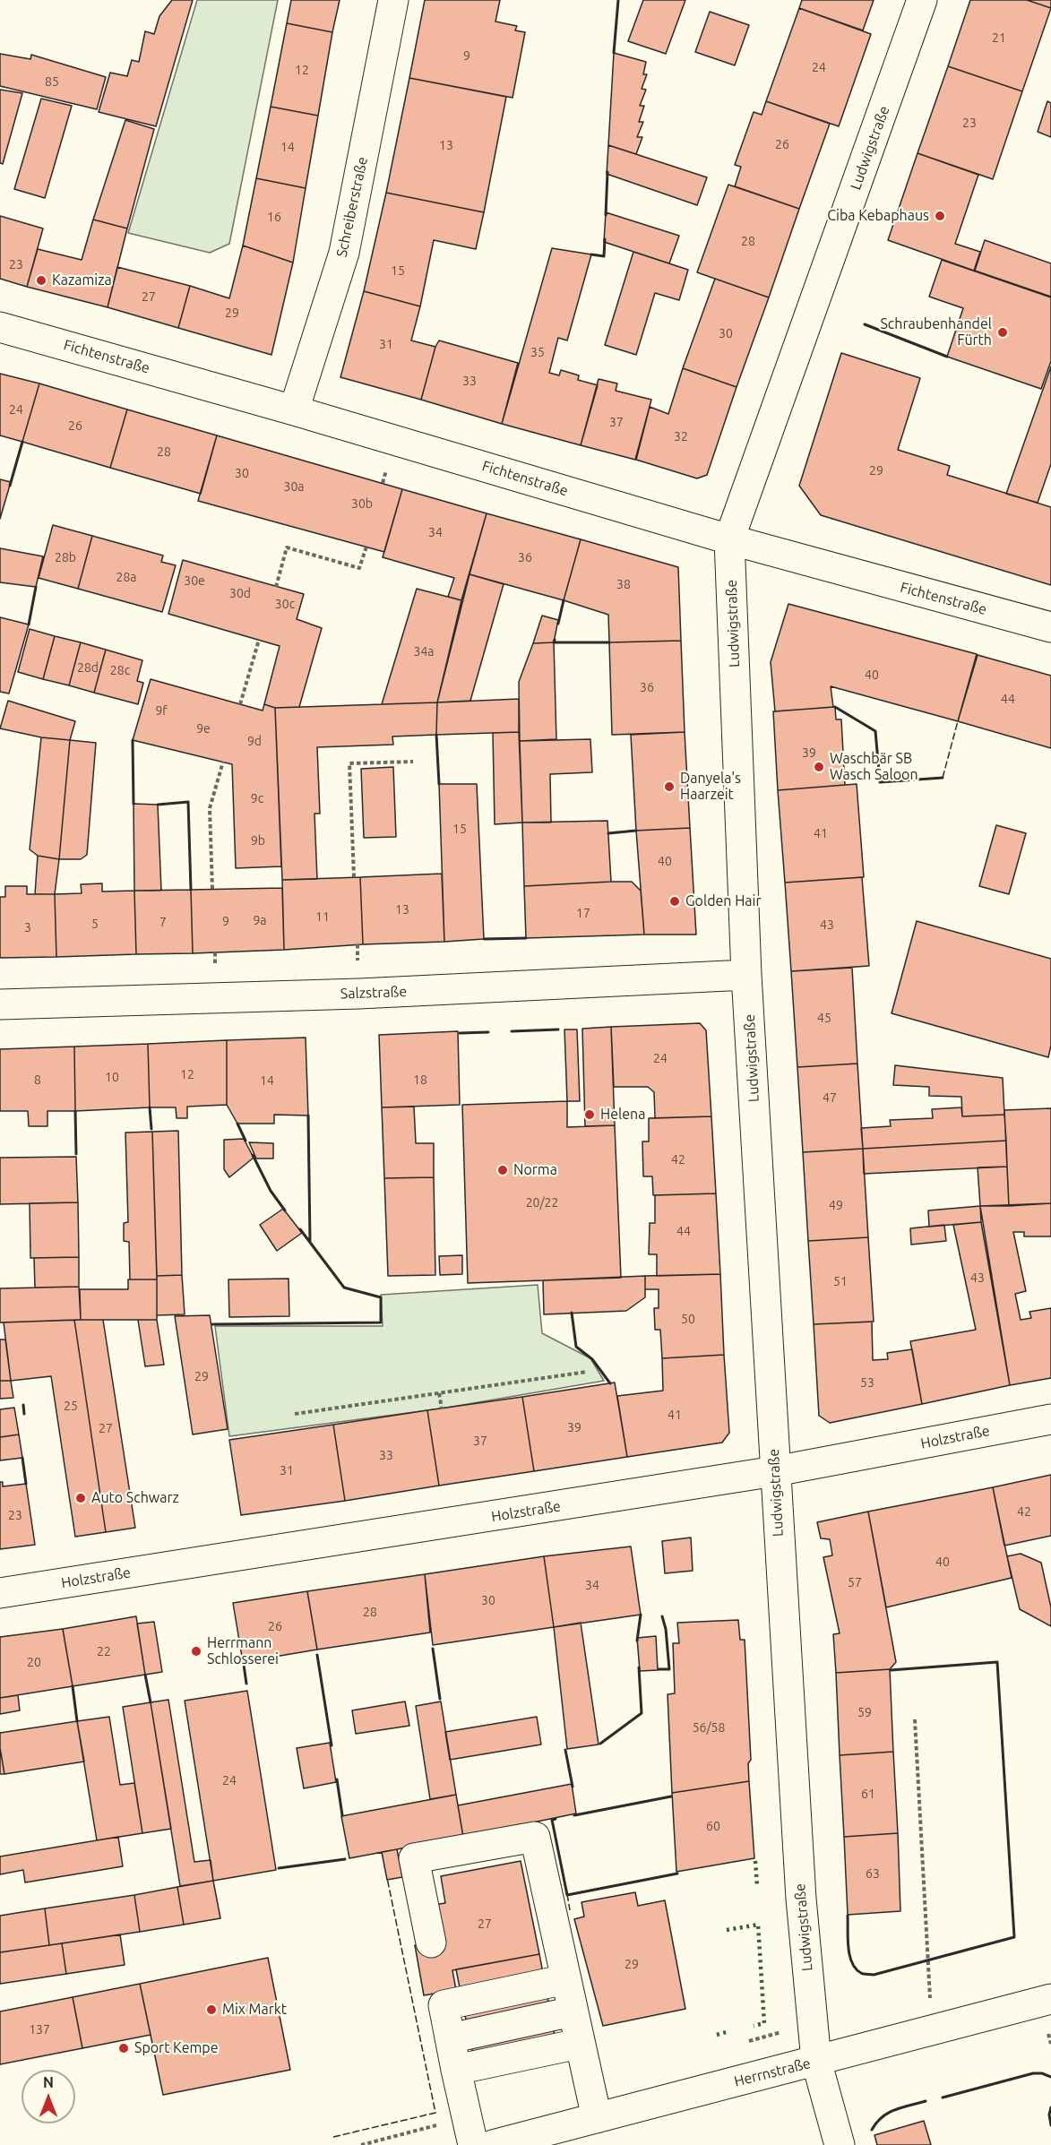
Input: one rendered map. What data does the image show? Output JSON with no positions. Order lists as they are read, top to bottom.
{
  "streets": {
    "street": [
      "Ludwigstraße",
      "Schreiberstraße",
      "Fichtenstraße",
      "Salzstraße",
      "Holzstraße",
      "Herrnstraße"
    ]
  },
  "crossings": [
    ["Ludwigstraße", "Fichtenstraße"],
    ["Ludwigstraße", "Salzstraße"],
    ["Ludwigstraße", "Holzstraße"],
    ["Ludwigstraße", "Herrnstraße"],
    ["Schreiberstraße", "Fichtenstraße"]
  ],
  "places": [
    "Ciba Kebaphaus",
    "Kazamiza",
    "Schraubenhandel Fürth",
    "Waschbär SB Wasch Saloon",
    "Danyela's Haarzeit",
    "Golden Hair",
    "Helena",
    "Norma",
    "Auto Schwarz",
    "Herrmann Schlosserei",
    "Mix Markt",
    "Sport Kempe"
  ],
  "house_numbers": [
    "21",
    "9",
    "24",
    "12",
    "85",
    "23",
    "26",
    "13",
    "14",
    "16",
    "28",
    "23",
    "15",
    "27",
    "29",
    "30",
    "31",
    "35",
    "33",
    "24",
    "37",
    "26",
    "32",
    "28",
    "29",
    "30",
    "30a",
    "30b",
    "34",
    "28b",
    "36",
    "28a",
    "30e",
    "38",
    "30d",
    "30c",
    "34a",
    "28d",
    "28c",
    "40",
    "36",
    "44",
    "9f",
    "9e",
    "9d",
    "39",
    "9c",
    "15",
    "41",
    "9b",
    "40",
    "13",
    "17",
    "11",
    "9a",
    "9",
    "7",
    "5",
    "43",
    "3",
    "45",
    "24",
    "12",
    "10",
    "8",
    "18",
    "14",
    "47",
    "42",
    "20/22",
    "49",
    "44",
    "43",
    "51",
    "50",
    "29",
    "53",
    "25",
    "41",
    "39",
    "27",
    "37",
    "33",
    "31",
    "42",
    "23",
    "40",
    "57",
    "34",
    "30",
    "28",
    "26",
    "22",
    "20",
    "59",
    "56/58",
    "24",
    "61",
    "60",
    "63",
    "27",
    "29",
    "137"
  ],
  "north": "top"
}
